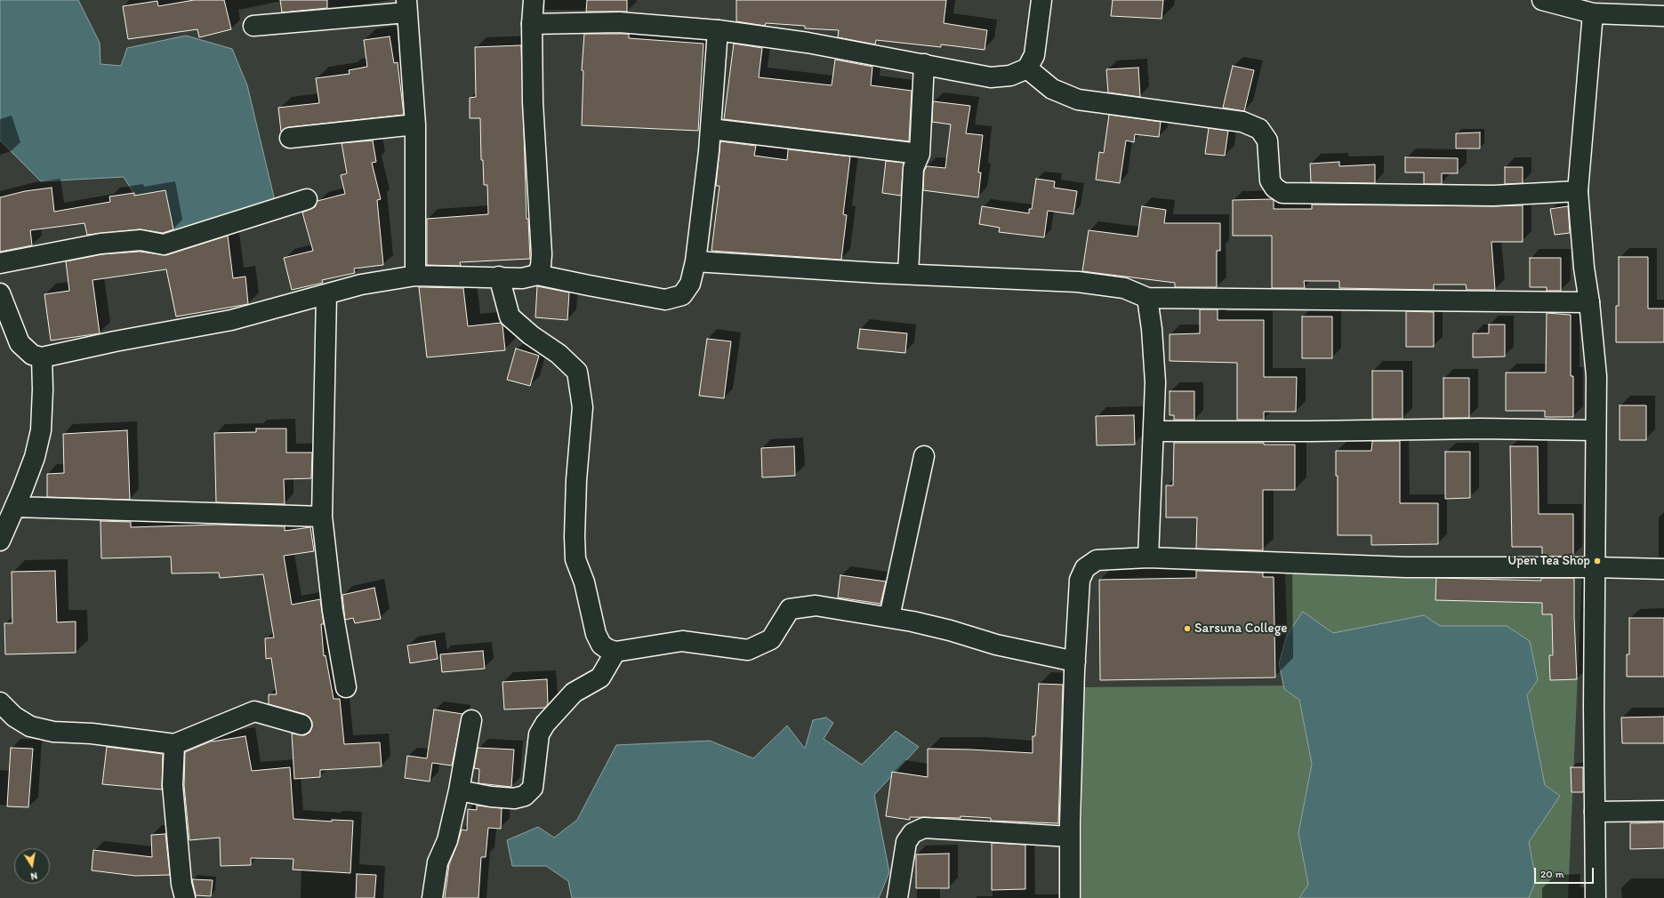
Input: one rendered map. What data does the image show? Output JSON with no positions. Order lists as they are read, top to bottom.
{
  "places": ["Upen Tea Shop", "Sarsuna College"],
  "scale_bar": "20 m",
  "north": "bottom"
}
